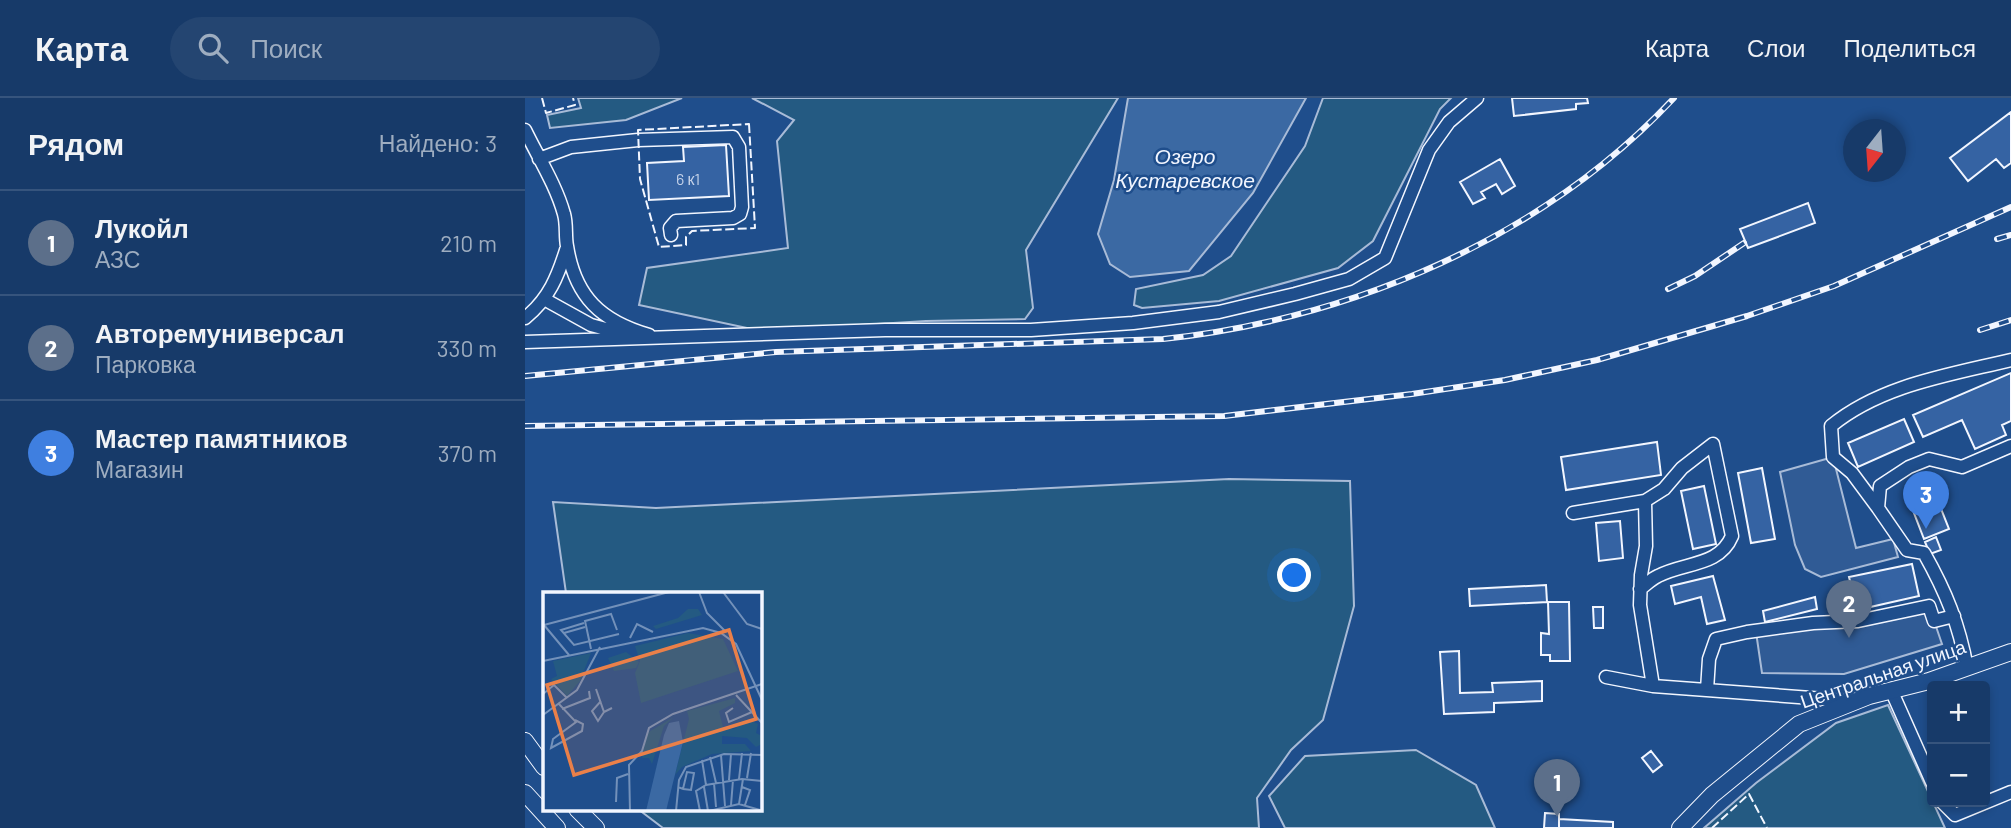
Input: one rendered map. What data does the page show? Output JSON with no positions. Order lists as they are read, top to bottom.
{
  "streets": {
    "main road": ["Центральная улица"]
  },
  "water": ["Озеро Кустаревское"],
  "house_numbers": ["6 к1"],
  "north": "bottom",
  "page": {
    "header": "Карта",
    "search": "Поиск",
    "nav": ["Карта", "Слои", "Поделиться"],
    "heading": ["Рядом", "Найдено: 3"],
    "list": [
      {
        "mark": "1",
        "name": "Лукойл",
        "note": "АЗС",
        "value": "210 m"
      },
      {
        "mark": "2",
        "name": "Авторемуниверсал",
        "note": "Парковка",
        "value": "330 m"
      },
      {
        "mark": "3",
        "name": "Мастер памятников",
        "note": "Магазин",
        "value": "370 m"
      }
    ],
    "pins": ["3", "2", "1"],
    "map_buttons": ["+", "−"]
  }
}
